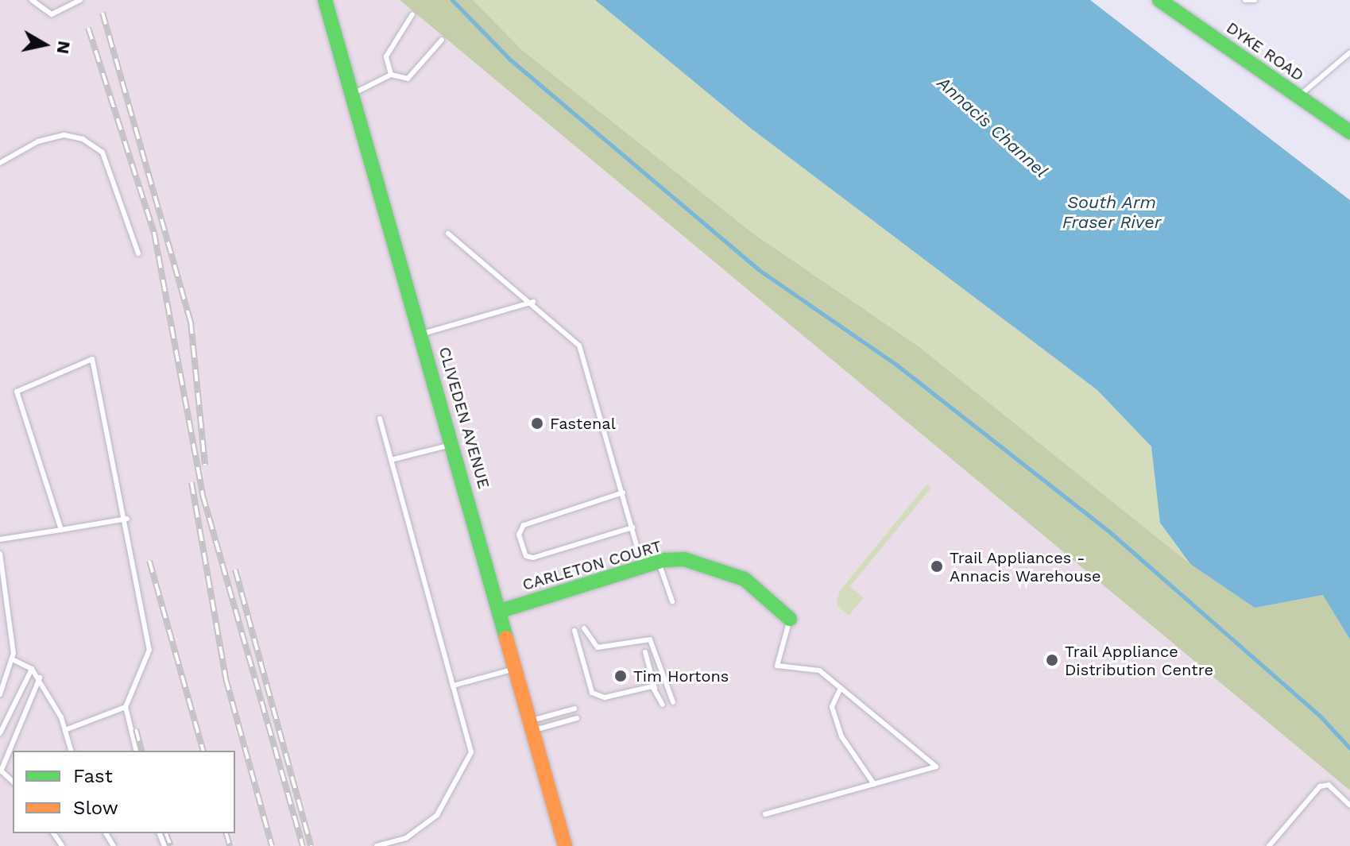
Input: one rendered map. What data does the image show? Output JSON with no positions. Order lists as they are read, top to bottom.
{
  "streets": {
    "street": ["DYKE ROAD", "CLIVEDEN AVENUE", "CARLETON COURT"]
  },
  "crossings": [
    ["CLIVEDEN AVENUE", "CARLETON COURT"]
  ],
  "water": ["Annacis Channel", "South Arm Fraser River"],
  "places": [
    "Fastenal",
    "Trail Appliances - Annacis Warehouse",
    "Trail Appliance Distribution Centre",
    "Tim Hortons"
  ],
  "legend": ["Fast", "Slow"],
  "north": "right"
}
